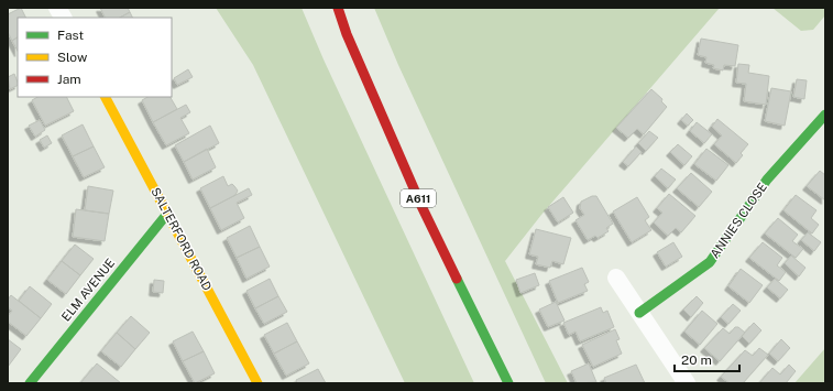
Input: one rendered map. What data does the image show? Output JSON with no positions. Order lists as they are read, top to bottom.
{
  "streets": {
    "street": [
      "A611",
      "ANNIES CLOSE",
      "SALTERFORD ROAD",
      "ELM AVENUE"
    ]
  },
  "crossings": [
    ["SALTERFORD ROAD", "ELM AVENUE"]
  ],
  "legend": ["Fast", "Slow", "Jam"],
  "scale_bar": "20 m"
}
